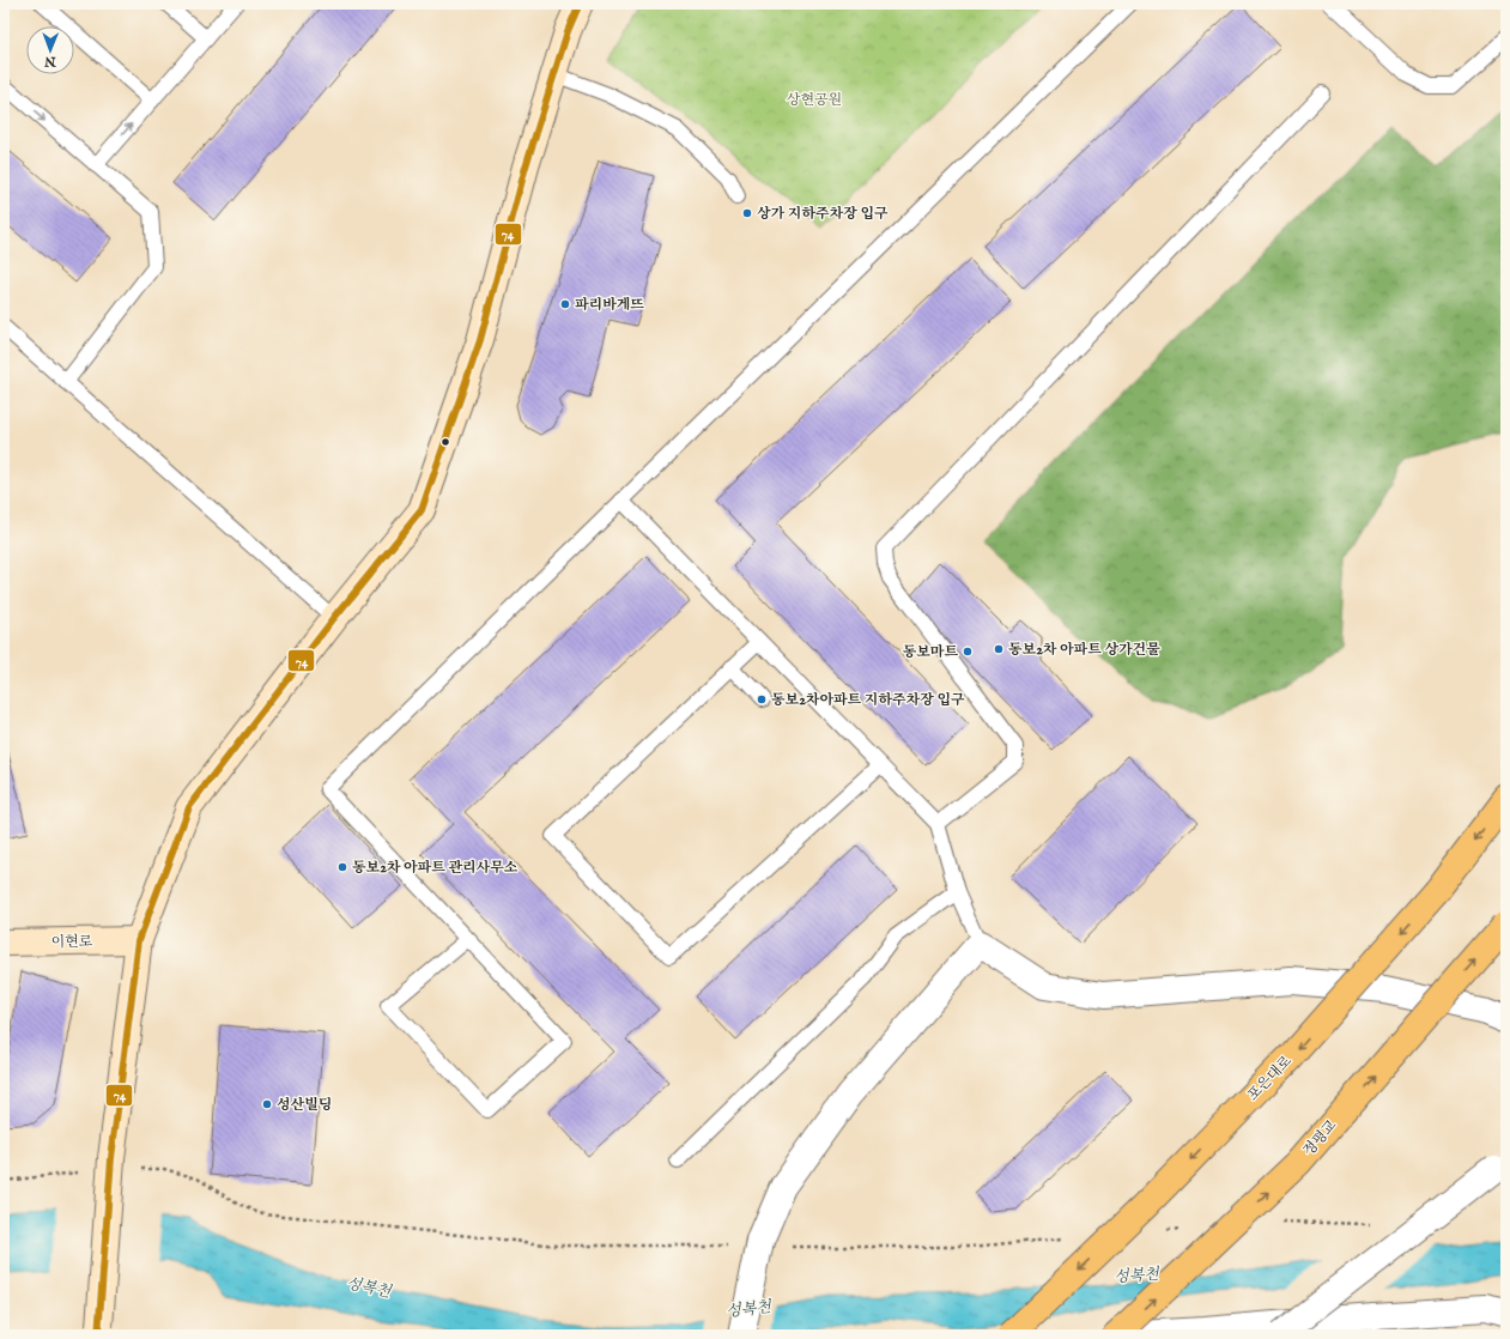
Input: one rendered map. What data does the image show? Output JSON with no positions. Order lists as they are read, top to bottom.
{
  "streets": {
    "main road": ["포은대로", "정평교"],
    "street": ["이현로"]
  },
  "one_way": ["포은대로", "정평교"],
  "water": ["성복천"],
  "parks": ["상현공원"],
  "places": [
    "상가 지하주차장 입구",
    "파리바게뜨",
    "동보2차 아파트 상가건물",
    "동보마트",
    "동보2차아파트 지하주차장 입구",
    "동보2차 아파트 관리사무소",
    "성산빌딩"
  ],
  "lines": ["transit line 74"],
  "north": "bottom"
}
